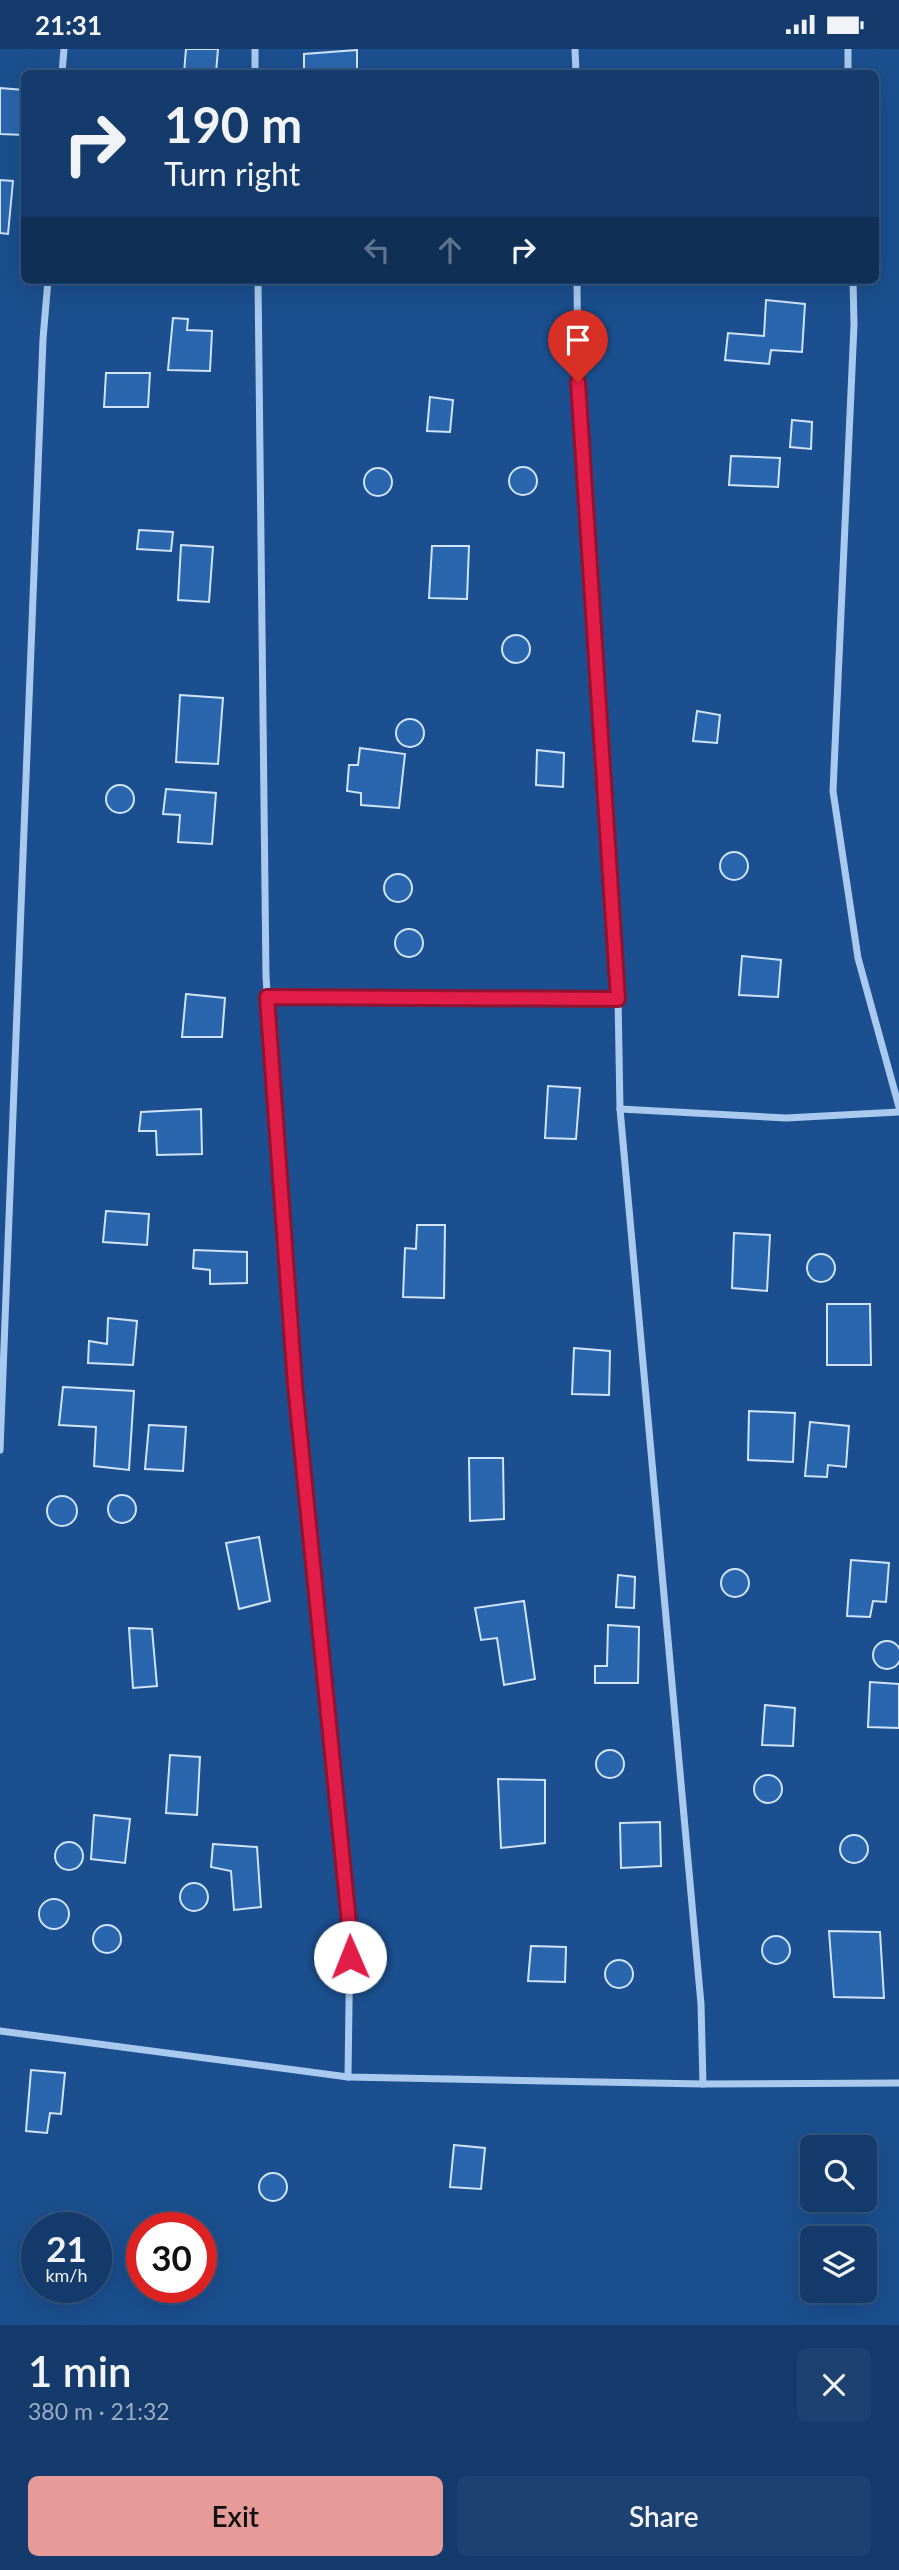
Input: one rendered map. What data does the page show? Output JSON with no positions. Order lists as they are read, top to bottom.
{
  "page": {
    "status": "21:31",
    "turn": ["190 m", "Turn right"],
    "speed": "21 km/h",
    "limit": "30",
    "heading": ["1 min", "380 m · 21:32"],
    "buttons": ["Exit", "Share"]
  }
}
